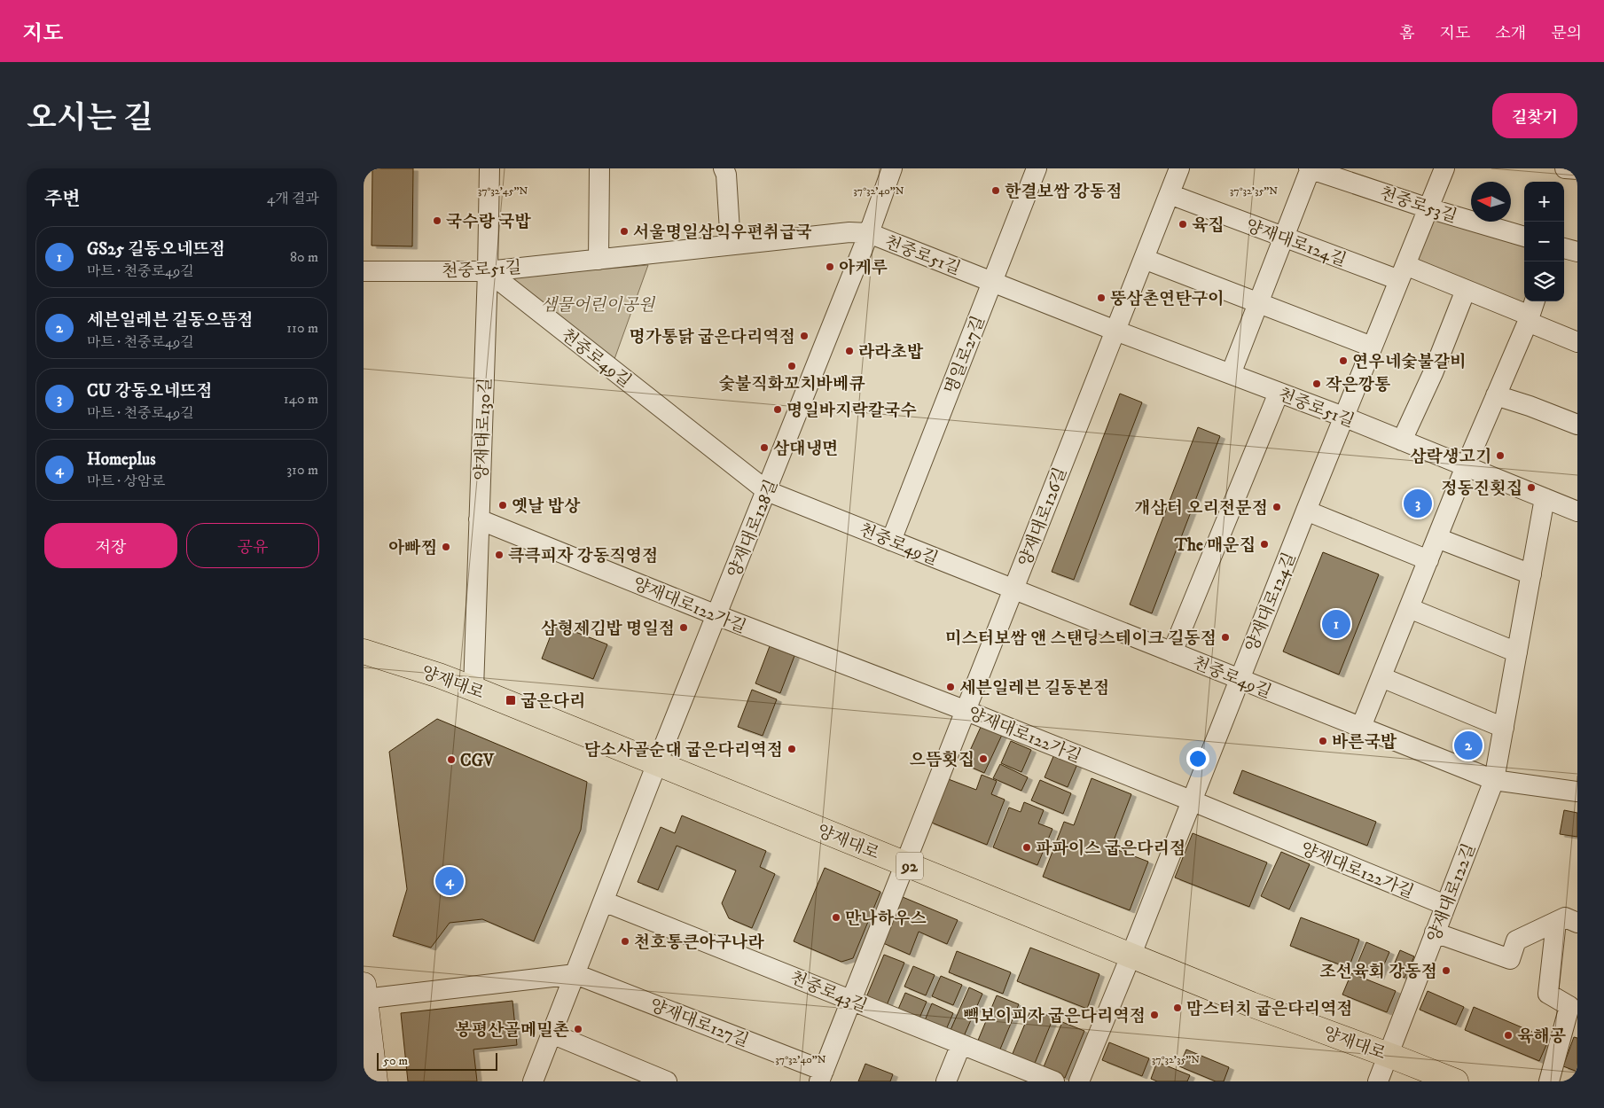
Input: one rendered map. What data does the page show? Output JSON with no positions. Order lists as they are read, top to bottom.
{
  "streets": {
    "main road": ["양재대로", "92"],
    "street": [
      "천중로53길",
      "양재대로124길",
      "천중로51길",
      "명일로27길",
      "천중로49길",
      "양재대로130길",
      "양재대로126길",
      "양재대로128길",
      "양재대로122가길",
      "양재대로122길",
      "천중로43길",
      "양재대로127길"
    ]
  },
  "crossings": [
    ["천중로53길", "양재대로124길"],
    ["양재대로124길", "천중로51길"],
    ["양재대로124길", "천중로49길"],
    ["양재대로124길", "양재대로126길"],
    ["양재대로124길", "양재대로122가길"],
    ["양재대로124길", "양재대로"],
    ["천중로51길", "명일로27길"],
    ["천중로51길", "천중로49길"],
    ["천중로51길", "양재대로130길"],
    ["천중로51길", "양재대로126길"],
    ["천중로51길", "양재대로128길"],
    ["천중로51길", "양재대로122길"],
    ["명일로27길", "천중로49길"],
    ["천중로49길", "양재대로130길"],
    ["천중로49길", "양재대로126길"],
    ["천중로49길", "양재대로128길"],
    ["천중로49길", "양재대로122길"],
    ["양재대로130길", "양재대로122가길"],
    ["양재대로130길", "양재대로"],
    ["양재대로126길", "양재대로122가길"],
    ["양재대로126길", "양재대로"],
    ["양재대로126길", "천중로43길"],
    ["양재대로126길", "양재대로127길"],
    ["양재대로128길", "양재대로122가길"],
    ["양재대로128길", "양재대로"],
    ["양재대로122가길", "양재대로122길"],
    ["양재대로", "양재대로122길"]
  ],
  "parks": ["샘물어린이공원"],
  "places": {
    "other": [
      "한결보쌈 강동점",
      "국수랑 국밥",
      "육집",
      "서울명일삼익우편취급국",
      "아케루",
      "뚱삼촌연탄구이",
      "명가통닭 굽은다리역점",
      "라라초밥",
      "연우네숯불갈비",
      "숯불직화꼬치바베큐",
      "작은깡통",
      "명일바지락칼국수",
      "삼대냉면",
      "삼락생고기",
      "정동진횟집",
      "옛날 밥상",
      "개삼터 오리전문점",
      "The 매운집",
      "아빠찜",
      "큭큭피자 강동직영점",
      "삼형제김밥 명일점",
      "미스터보쌈 앤 스탠딩스테이크 길동점",
      "세븐일레븐 길동본점",
      "바른국밥",
      "담소사골순대 굽은다리역점",
      "으뜸횟집",
      "CGV",
      "파파이스 굽은다리점",
      "만나하우스",
      "천호통큰아구나라",
      "조선육회 강동점",
      "맘스터치 굽은다리역점",
      "빽보이피자 굽은다리역점",
      "봉평산골메밀촌",
      "육해공"
    ],
    "transit": ["굽은다리"]
  },
  "scale_bar": "50 m",
  "north": "left",
  "page": {
    "header": "지도",
    "nav": [
      "홈",
      "지도",
      "소개",
      "문의"
    ],
    "title": "오시는 길",
    "buttons": [
      "길찾기",
      ["저장", "공유"]
    ],
    "heading": ["주변", "4개 결과"],
    "map_buttons": ["+", "−"],
    "list": [
      {
        "mark": "1",
        "name": "GS25 길동오네뜨점",
        "note": "마트 · 천중로49길",
        "value": "80 m"
      },
      {
        "mark": "2",
        "name": "세븐일레븐 길동으뜸점",
        "note": "마트 · 천중로49길",
        "value": "110 m"
      },
      {
        "mark": "3",
        "name": "CU 강동오네뜨점",
        "note": "마트 · 천중로49길",
        "value": "140 m"
      },
      {
        "mark": "4",
        "name": "Homeplus",
        "note": "마트 · 상암로",
        "value": "310 m"
      }
    ],
    "pins": [
      "3",
      "1",
      "2",
      "4"
    ],
    "scale": "50 m"
  },
  "coordinates": ["37°32'45\"N", "37°32'40\"N", "37°32'35\"N"]
}
